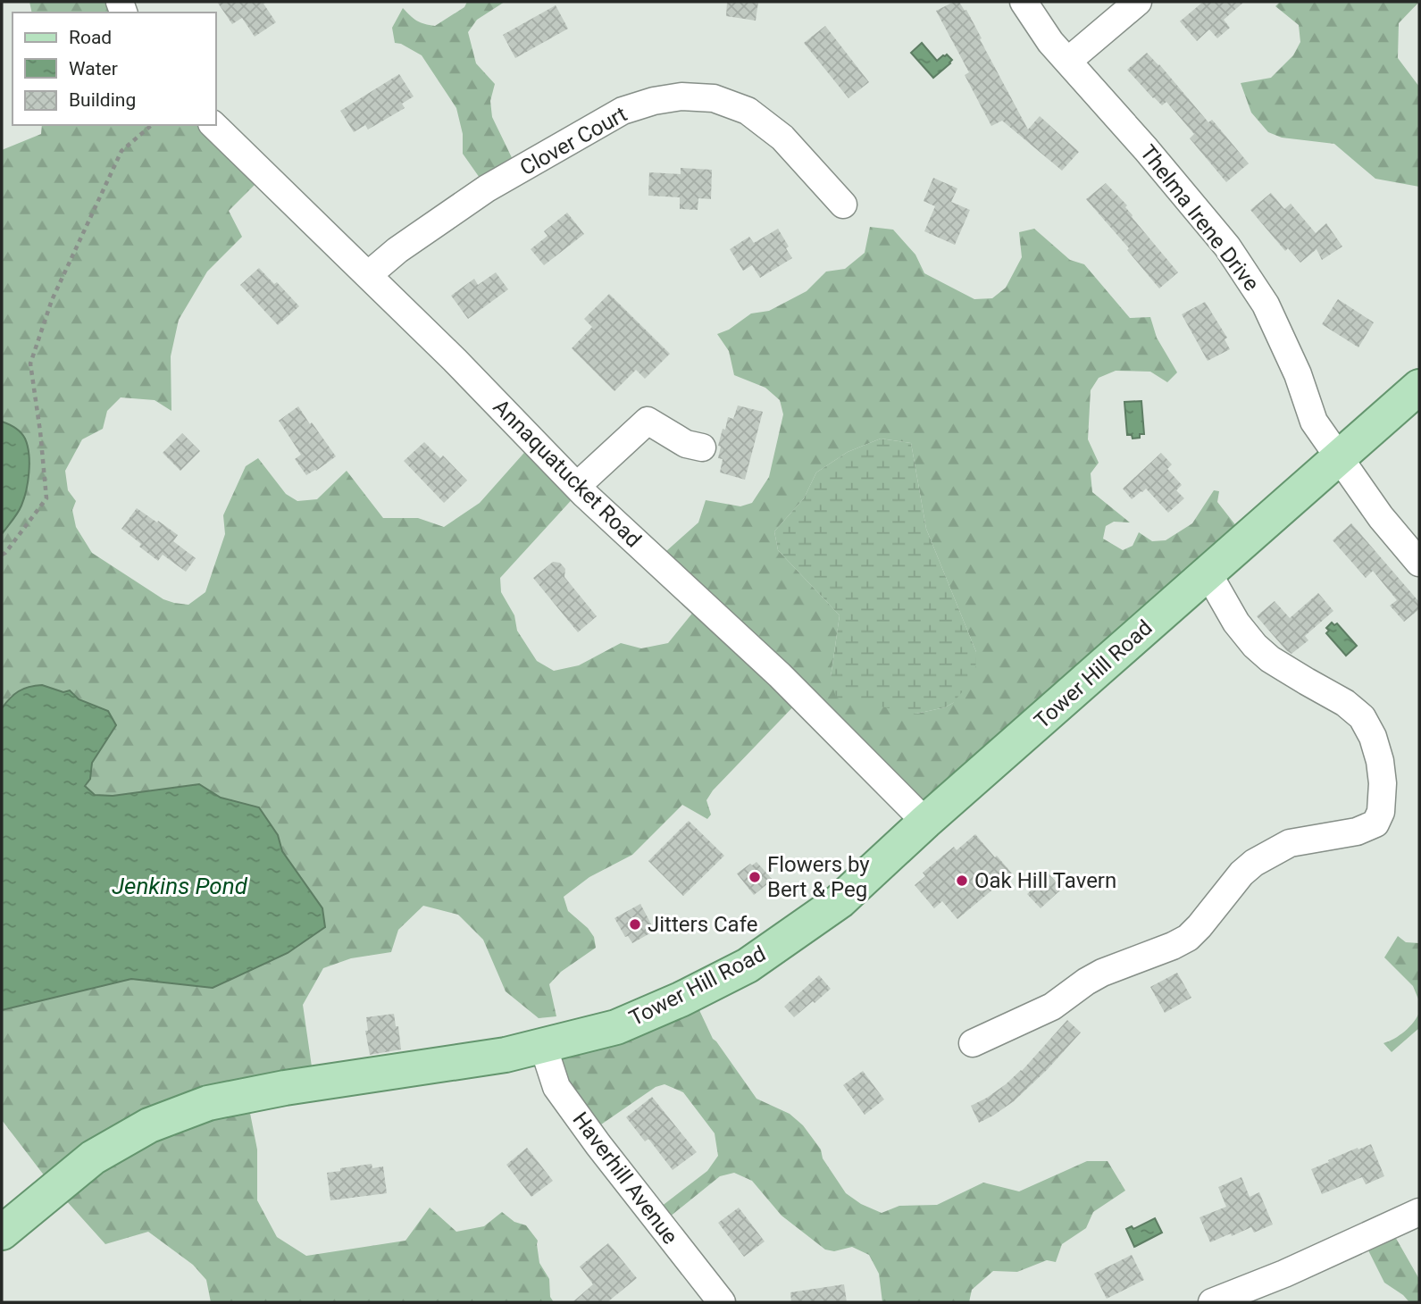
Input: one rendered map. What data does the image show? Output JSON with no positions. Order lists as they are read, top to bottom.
{
  "streets": {
    "main road": ["Tower Hill Road"],
    "street": [
      "Clover Court",
      "Thelma Irene Drive",
      "Annaquatucket Road",
      "Haverhill Avenue"
    ]
  },
  "crossings": [
    ["Clover Court", "Annaquatucket Road"],
    ["Thelma Irene Drive", "Tower Hill Road"],
    ["Annaquatucket Road", "Tower Hill Road"],
    ["Tower Hill Road", "Haverhill Avenue"]
  ],
  "water": ["Jenkins Pond"],
  "places": ["Flowers by Bert & Peg", "Oak Hill Tavern", "Jitters Cafe"],
  "legend": ["Road", "Water", "Building"]
}
